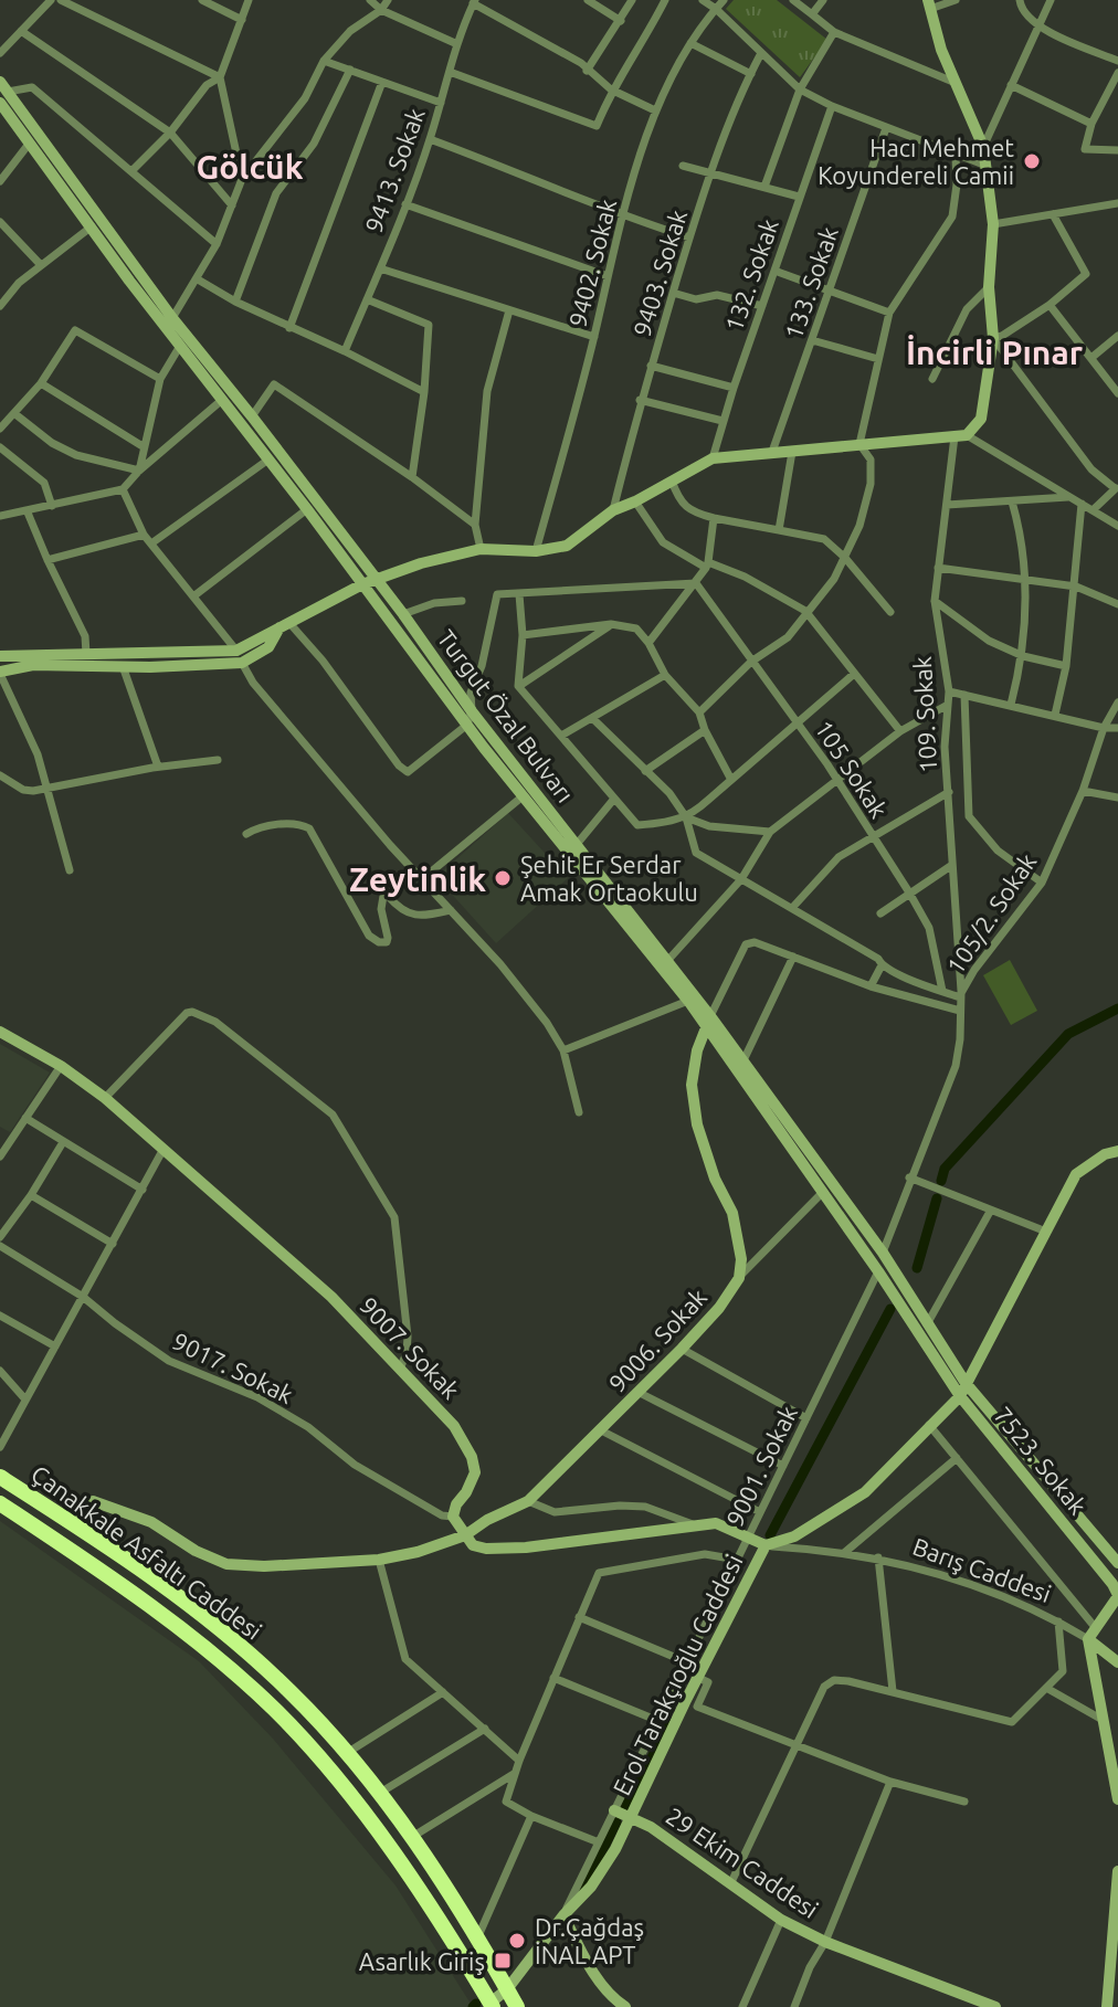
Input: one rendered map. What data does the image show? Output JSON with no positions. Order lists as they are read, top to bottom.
{
  "streets": {
    "highway": ["Çanakkale Asfaltı Caddesi"],
    "street": [
      "9413. Sokak",
      "9402. Sokak",
      "9403. Sokak",
      "132. Sokak",
      "133. Sokak",
      "109. Sokak",
      "Turgut Özal Bulvarı",
      "105 Sokak",
      "105/2. Sokak",
      "9006. Sokak",
      "9007. Sokak",
      "9017. Sokak",
      "7523. Sokak",
      "9001. Sokak",
      "Barış Caddesi",
      "Erol Tarakçıoğlu Caddesi",
      "29 Ekim Caddesi"
    ]
  },
  "crossings": [
    ["109. Sokak", "105/2. Sokak"],
    ["Turgut Özal Bulvarı", "105/2. Sokak"],
    ["Turgut Özal Bulvarı", "9006. Sokak"],
    ["Turgut Özal Bulvarı", "7523. Sokak"],
    ["Turgut Özal Bulvarı", "9001. Sokak"],
    ["Turgut Özal Bulvarı", "Erol Tarakçıoğlu Caddesi"],
    ["9006. Sokak", "Çanakkale Asfaltı Caddesi"],
    ["9007. Sokak", "9017. Sokak"],
    ["7523. Sokak", "Barış Caddesi"],
    ["7523. Sokak", "Erol Tarakçıoğlu Caddesi"],
    ["9001. Sokak", "Erol Tarakçıoğlu Caddesi"],
    ["9001. Sokak", "29 Ekim Caddesi"],
    ["Çanakkale Asfaltı Caddesi", "Erol Tarakçıoğlu Caddesi"],
    ["Barış Caddesi", "Erol Tarakçıoğlu Caddesi"],
    ["Erol Tarakçıoğlu Caddesi", "29 Ekim Caddesi"]
  ],
  "districts": ["Gölcük", "İncirli Pınar", "Zeytinlik"],
  "places": {
    "other": ["Hacı Mehmet Koyundereli Camii", "Şehit Er Serdar Amak Ortaokulu", "Dr.Çağdaş İNAL APT"],
    "transit": ["Asarlık Giriş"]
  }
}
